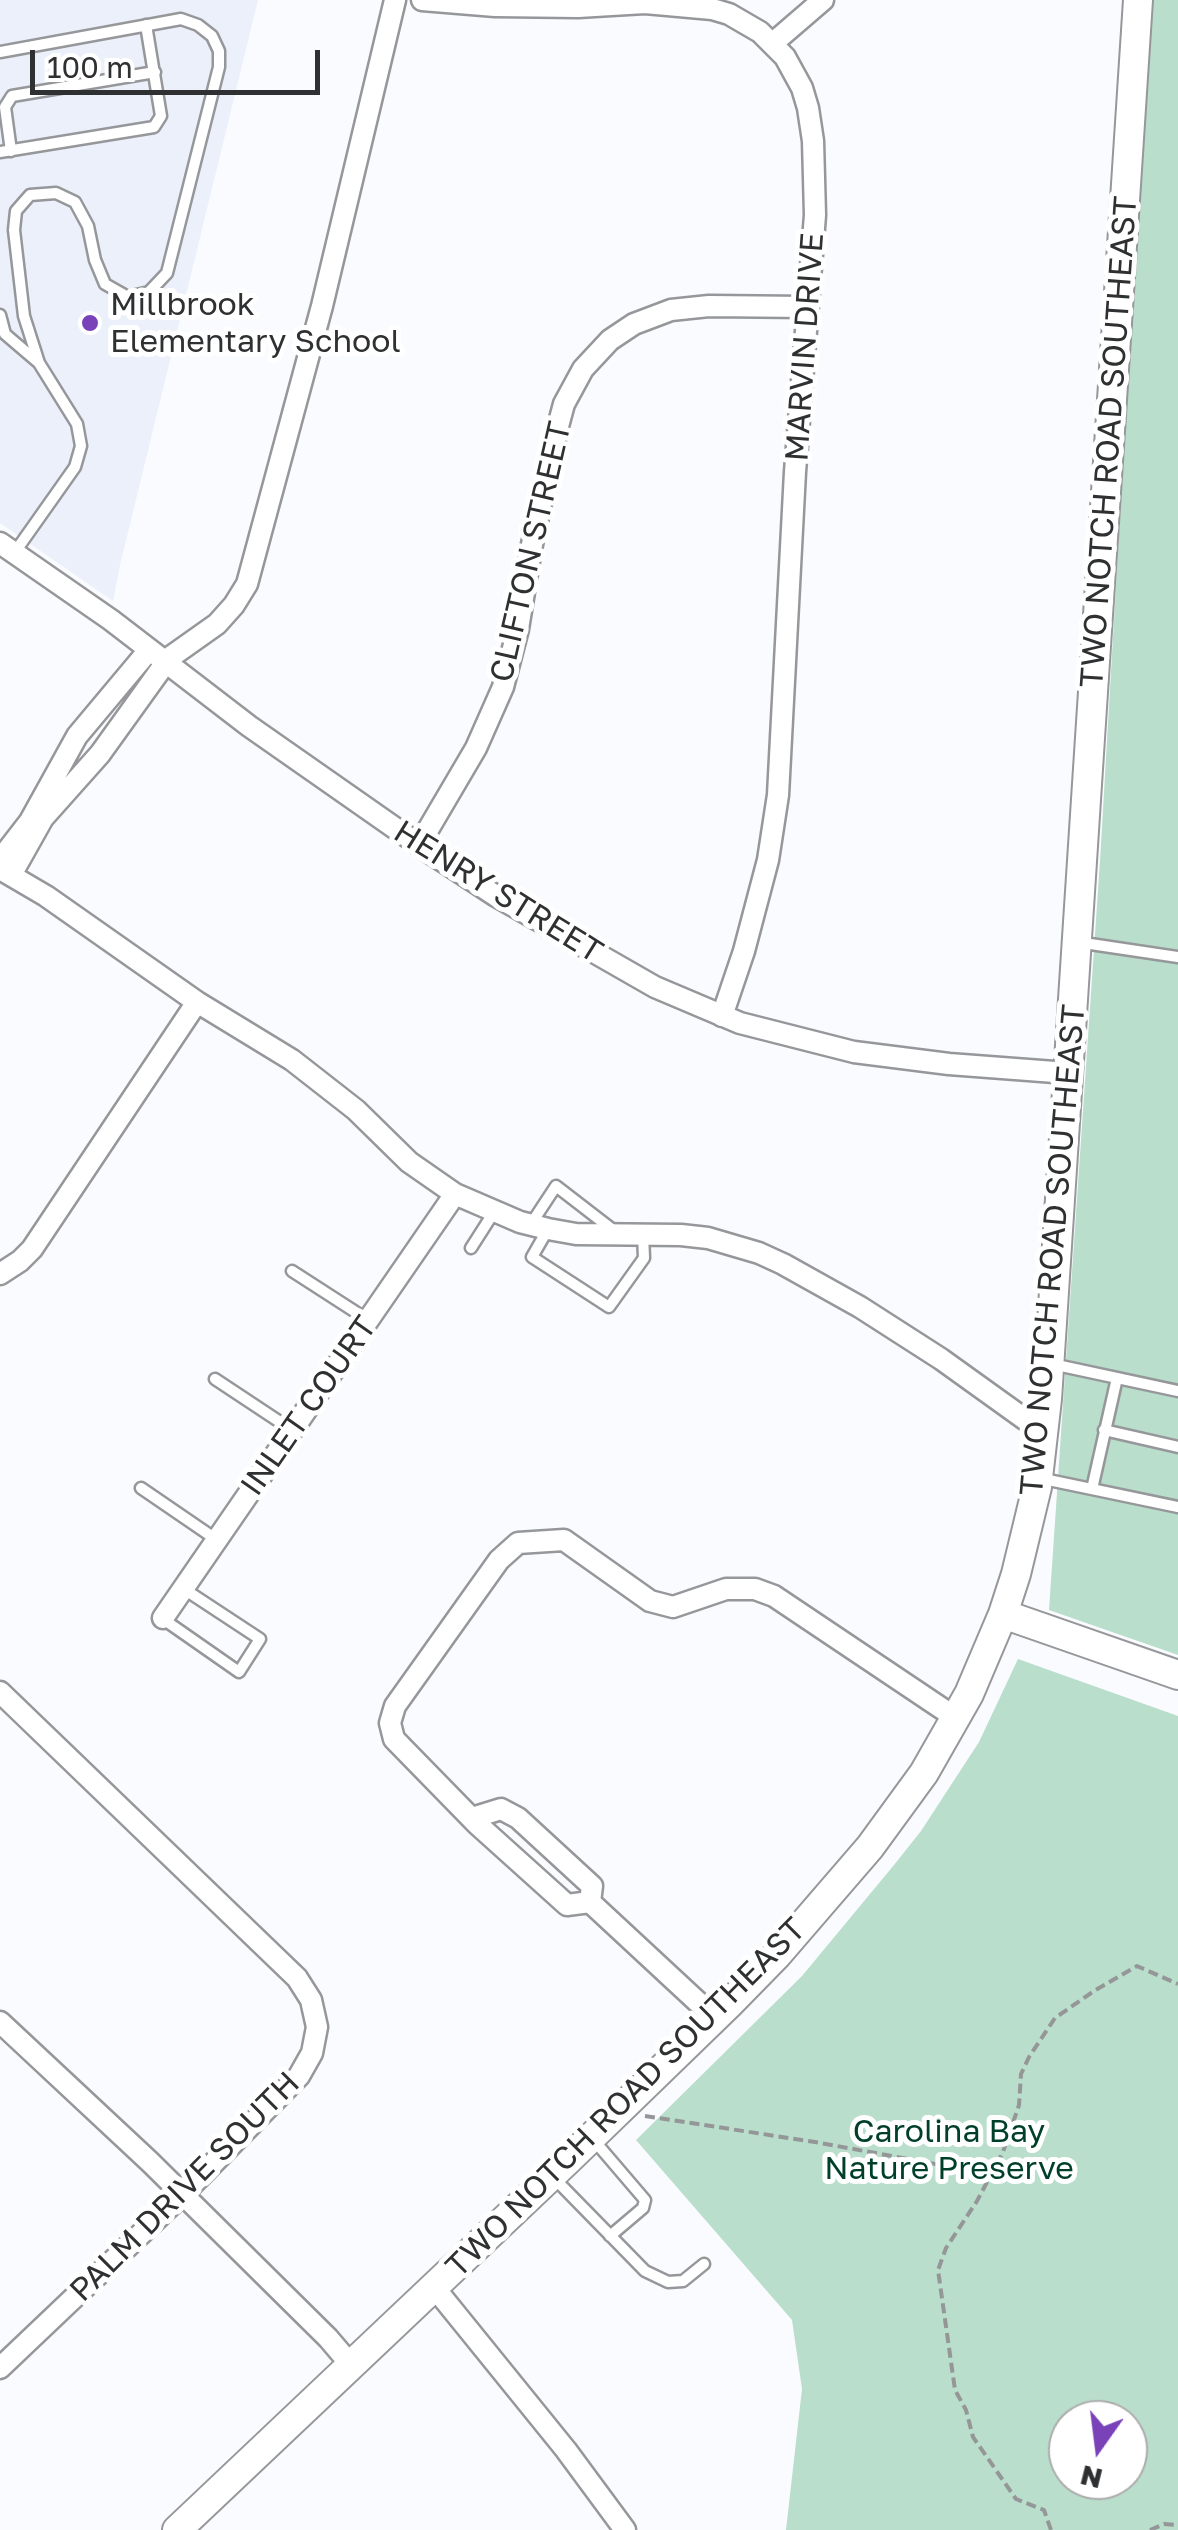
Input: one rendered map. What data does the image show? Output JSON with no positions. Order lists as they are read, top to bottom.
{
  "streets": {
    "street": [
      "MARVIN DRIVE",
      "TWO NOTCH ROAD SOUTHEAST",
      "CLIFTON STREET",
      "HENRY STREET",
      "INLET COURT",
      "PALM DRIVE SOUTH"
    ]
  },
  "crossings": [
    ["MARVIN DRIVE", "CLIFTON STREET"],
    ["MARVIN DRIVE", "HENRY STREET"],
    ["TWO NOTCH ROAD SOUTHEAST", "HENRY STREET"],
    ["CLIFTON STREET", "HENRY STREET"]
  ],
  "parks": ["Carolina Bay Nature Preserve"],
  "places": ["Millbrook Elementary School"],
  "scale_bar": "100 m",
  "north": "bottom"
}
